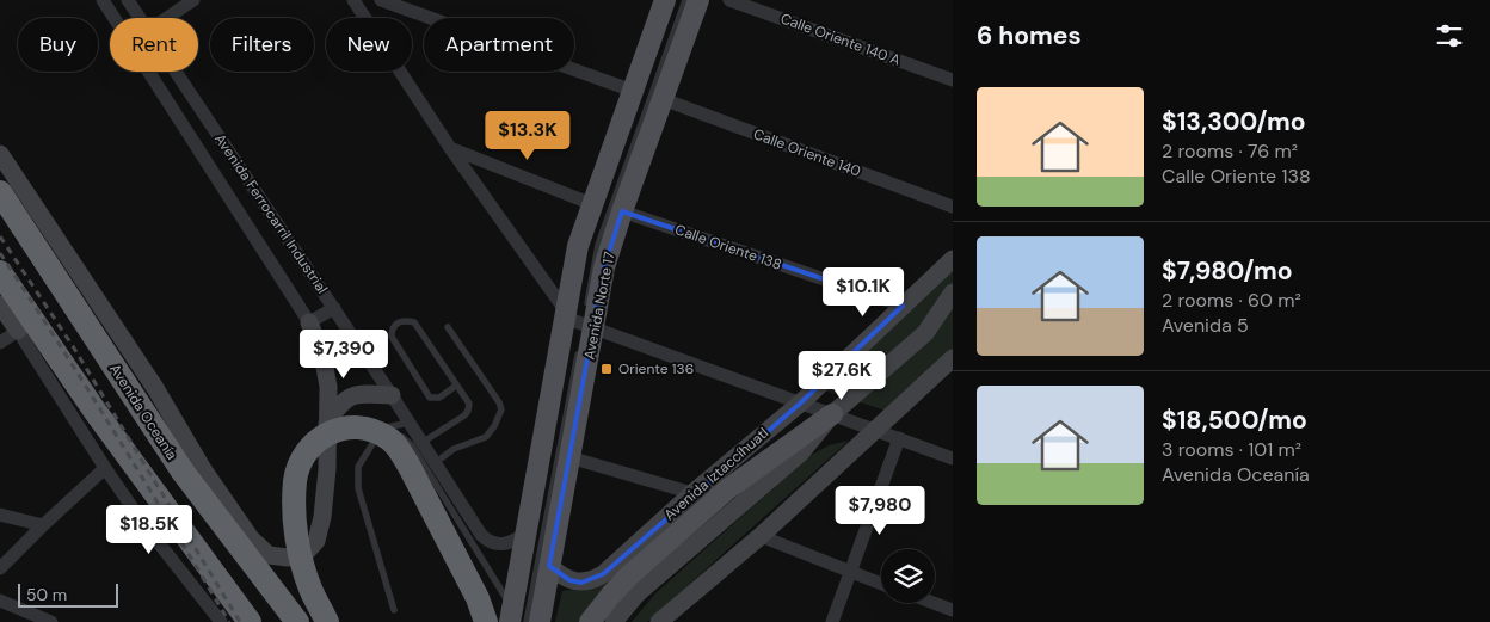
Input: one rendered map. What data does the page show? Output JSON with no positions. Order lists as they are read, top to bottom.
{
  "streets": {
    "highway": ["Avenida Oceanía"],
    "main road": ["Avenida Norte 17", "Avenida Iztaccíhuatl"],
    "street": [
      "Calle Oriente 140 A",
      "Calle Oriente 140",
      "Avenida Ferrocarril Industrial",
      "Calle Oriente 138"
    ]
  },
  "crossings": [
    ["Calle Oriente 140", "Avenida Norte 17"],
    ["Avenida Ferrocarril Industrial", "Avenida Norte 17"],
    ["Calle Oriente 138", "Avenida Norte 17"],
    ["Calle Oriente 138", "Avenida Iztaccíhuatl"],
    ["Avenida Norte 17", "Avenida Iztaccíhuatl"]
  ],
  "places": {
    "transit": ["Oriente 136"]
  },
  "scale_bar": "50 m",
  "page": {
    "heading": "6 homes",
    "chip": [
      "Buy",
      "Rent",
      "Filters",
      "New",
      "Apartment"
    ],
    "list": [
      {
        "name": "$13,300/mo",
        "note": "2 rooms · 76 m² · Calle Oriente 138"
      },
      {
        "name": "$7,980/mo",
        "note": "2 rooms · 60 m² · Avenida 5"
      },
      {
        "name": "$18,500/mo",
        "note": "3 rooms · 101 m² · Avenida Oceanía"
      }
    ],
    "price": [
      "$13.3K",
      "$10.1K",
      "$7,390",
      "$27.6K",
      "$7,980",
      "$18.5K"
    ],
    "scale": "50 m"
  }
}
